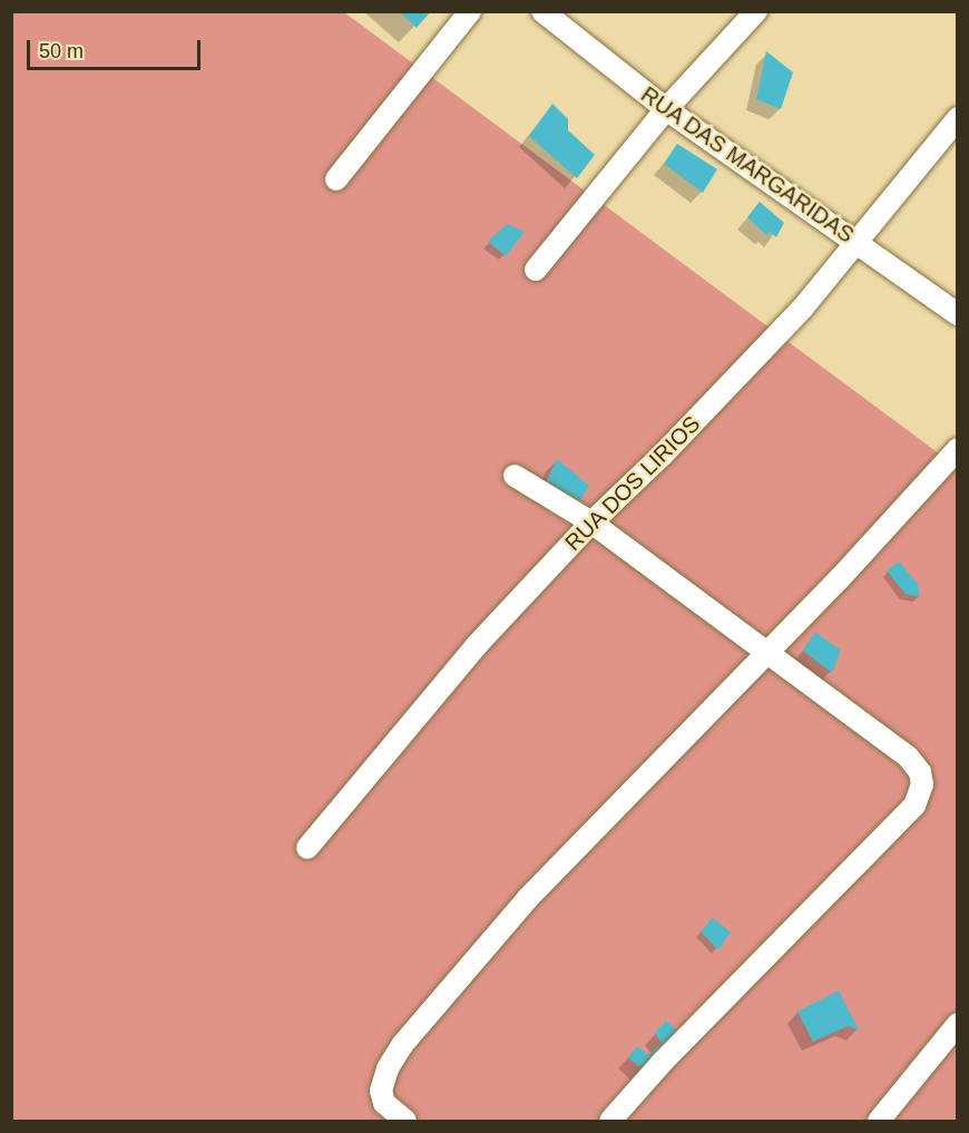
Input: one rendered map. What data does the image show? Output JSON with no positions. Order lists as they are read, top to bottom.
{
  "streets": {
    "street": ["RUA DAS MARGARIDAS", "RUA DOS LIRIOS"]
  },
  "crossings": [
    ["RUA DAS MARGARIDAS", "RUA DOS LIRIOS"]
  ],
  "scale_bar": "50 m"
}
